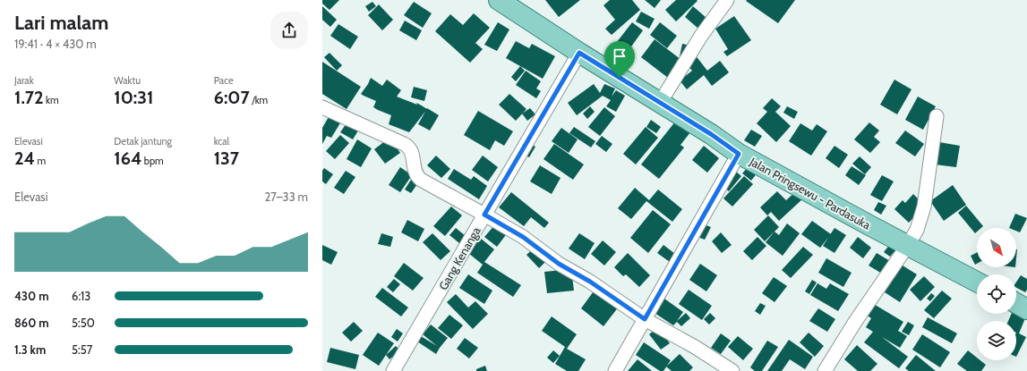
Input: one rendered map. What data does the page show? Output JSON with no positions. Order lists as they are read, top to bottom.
{
  "streets": {
    "main road": ["Jalan Pringsewu - Pardasuka"],
    "street": ["Gang Kenanga"]
  },
  "crossings": [
    ["Jalan Pringsewu - Pardasuka", "Gang Kenanga"]
  ],
  "north": "bottom right",
  "page": {
    "heading": ["Lari malam", "19:41 · 4 × 430 m"],
    "stats": [
      ["Jarak", "1.72 km"],
      ["Waktu", "10:31"],
      ["Pace", "6:07 /km"],
      ["Elevasi", "24 m"],
      ["Detak jantung", "164 bpm"],
      ["kcal", "137"]
    ],
    "chart": ["Elevasi", "27–33 m"],
    "list": [
      {
        "name": "430 m",
        "note": "6:13"
      },
      {
        "name": "860 m",
        "note": "5:50"
      },
      {
        "name": "1.3 km",
        "note": "5:57"
      }
    ]
  }
}
